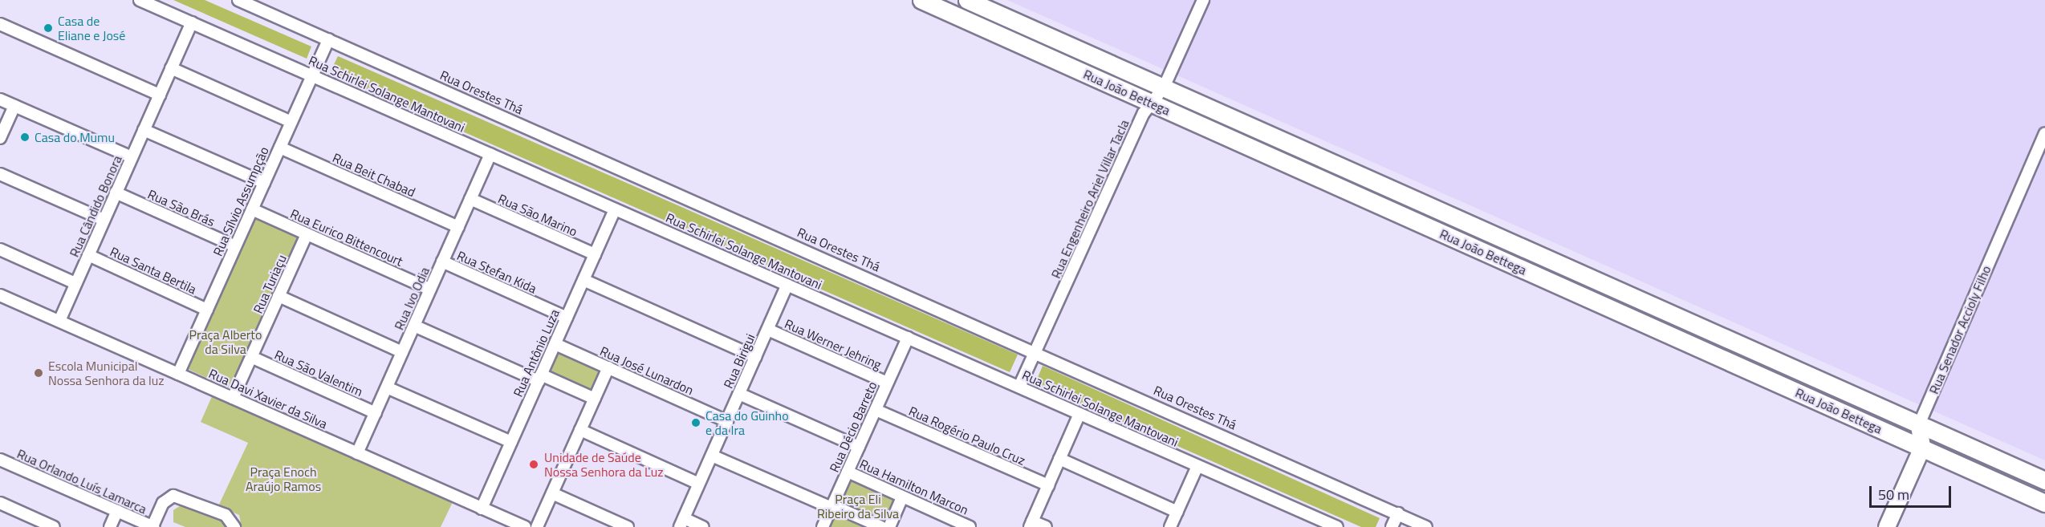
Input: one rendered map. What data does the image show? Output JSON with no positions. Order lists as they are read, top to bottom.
{
  "streets": {
    "main road": ["Rua João Bettega"],
    "street": [
      "Rua Orestes Thá",
      "Rua Schirlei Solange Mantovani",
      "Rua Beit Chabad",
      "Rua Engenheiro Ariel Villar Tacla",
      "Rua Sílvio Assumpção",
      "Rua Cândido Bonora",
      "Rua São Brás",
      "Rua São Marino",
      "Rua Eurico Bittencourt",
      "Rua Santa Bertila",
      "Rua Stefan Kida",
      "Rua Turiaçu",
      "Rua Ivo Odia",
      "Rua Senador Accioly Filho",
      "Rua Werner Jehring",
      "Rua Antônio Luza",
      "Rua Birigui",
      "Rua José Lunardon",
      "Rua São Valentim",
      "Rua Davi Xavier da Silva",
      "Rua Décio Barreto",
      "Rua Rogério Paulo Cruz",
      "Rua Orlando Luís Lamarca",
      "Rua Hamilton Marcon"
    ]
  },
  "crossings": [
    ["Rua Orestes Thá", "Rua Engenheiro Ariel Villar Tacla"],
    ["Rua Orestes Thá", "Rua Sílvio Assumpção"],
    ["Rua João Bettega", "Rua Engenheiro Ariel Villar Tacla"],
    ["Rua João Bettega", "Rua Senador Accioly Filho"],
    ["Rua Schirlei Solange Mantovani", "Rua Engenheiro Ariel Villar Tacla"],
    ["Rua Schirlei Solange Mantovani", "Rua Sílvio Assumpção"],
    ["Rua Schirlei Solange Mantovani", "Rua Cândido Bonora"],
    ["Rua Schirlei Solange Mantovani", "Rua Ivo Odia"],
    ["Rua Schirlei Solange Mantovani", "Rua Antônio Luza"],
    ["Rua Schirlei Solange Mantovani", "Rua Birigui"],
    ["Rua Schirlei Solange Mantovani", "Rua Décio Barreto"],
    ["Rua Beit Chabad", "Rua Sílvio Assumpção"],
    ["Rua Beit Chabad", "Rua Ivo Odia"],
    ["Rua Sílvio Assumpção", "Rua São Brás"],
    ["Rua Sílvio Assumpção", "Rua Eurico Bittencourt"],
    ["Rua Sílvio Assumpção", "Rua Santa Bertila"],
    ["Rua Sílvio Assumpção", "Rua Davi Xavier da Silva"],
    ["Rua Cândido Bonora", "Rua São Brás"],
    ["Rua Cândido Bonora", "Rua Santa Bertila"],
    ["Rua Cândido Bonora", "Rua Davi Xavier da Silva"],
    ["Rua São Marino", "Rua Ivo Odia"],
    ["Rua São Marino", "Rua Antônio Luza"],
    ["Rua Eurico Bittencourt", "Rua Turiaçu"],
    ["Rua Eurico Bittencourt", "Rua Ivo Odia"],
    ["Rua Stefan Kida", "Rua Ivo Odia"],
    ["Rua Stefan Kida", "Rua Antônio Luza"],
    ["Rua Turiaçu", "Rua São Valentim"],
    ["Rua Turiaçu", "Rua Davi Xavier da Silva"],
    ["Rua Ivo Odia", "Rua São Valentim"],
    ["Rua Ivo Odia", "Rua Davi Xavier da Silva"],
    ["Rua Werner Jehring", "Rua Birigui"],
    ["Rua Werner Jehring", "Rua Décio Barreto"],
    ["Rua Antônio Luza", "Rua José Lunardon"],
    ["Rua Antônio Luza", "Rua Davi Xavier da Silva"],
    ["Rua Birigui", "Rua José Lunardon"],
    ["Rua Décio Barreto", "Rua Rogério Paulo Cruz"],
    ["Rua Décio Barreto", "Rua Hamilton Marcon"]
  ],
  "parks": ["Praça Alberto da Silva", "Praça Enoch Araújo Ramos", "Praça Eli Ribeiro da Silva"],
  "places": [
    "Casa de Eliane e José",
    "Casa do Mumu",
    "Escola Municipal Nossa Senhora da luz",
    "Casa do Guinho e da Ira",
    "Unidade de Saúde Nossa Senhora da Luz"
  ],
  "scale_bar": "50 m"
}
